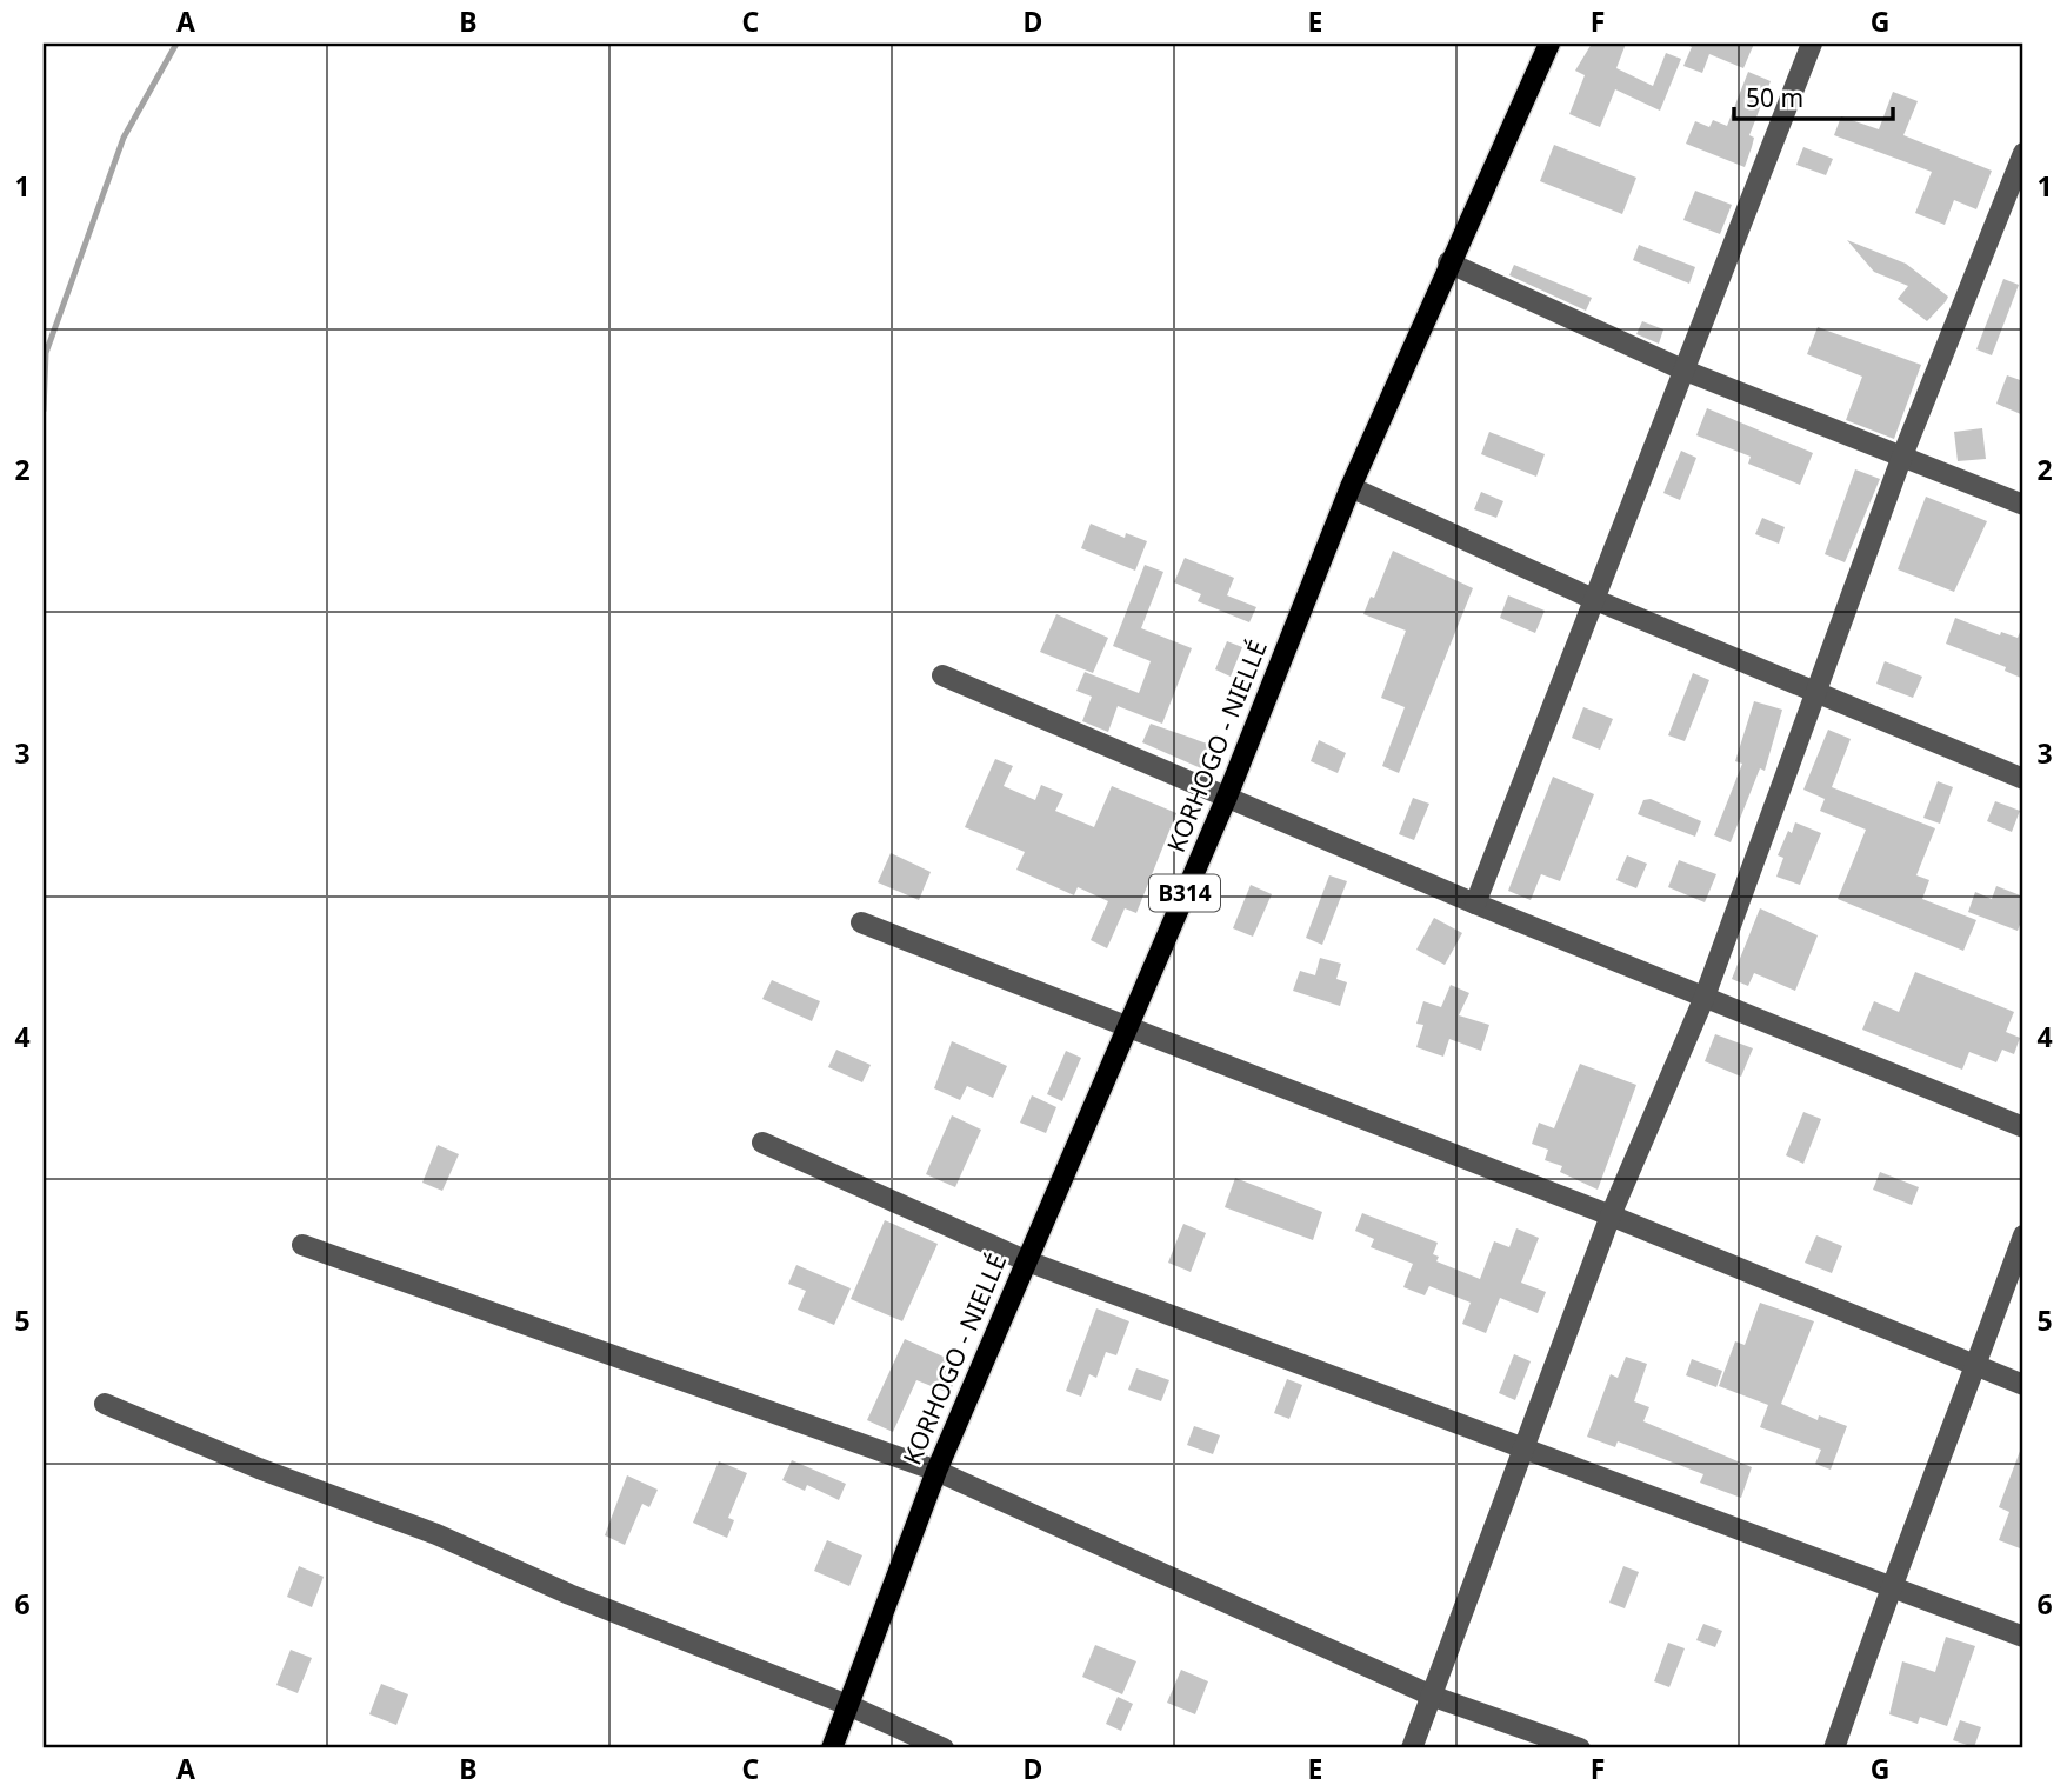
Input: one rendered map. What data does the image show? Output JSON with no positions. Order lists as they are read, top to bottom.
{
  "streets": {
    "main road": ["KORHOGO - NIELLÉ", "B314"]
  },
  "scale_bar": "50 m",
  "grid": {
    "columns": [
      "A",
      "B",
      "C",
      "D",
      "E",
      "F",
      "G"
    ],
    "rows": [
      "1",
      "2",
      "3",
      "4",
      "5",
      "6"
    ]
  }
}
